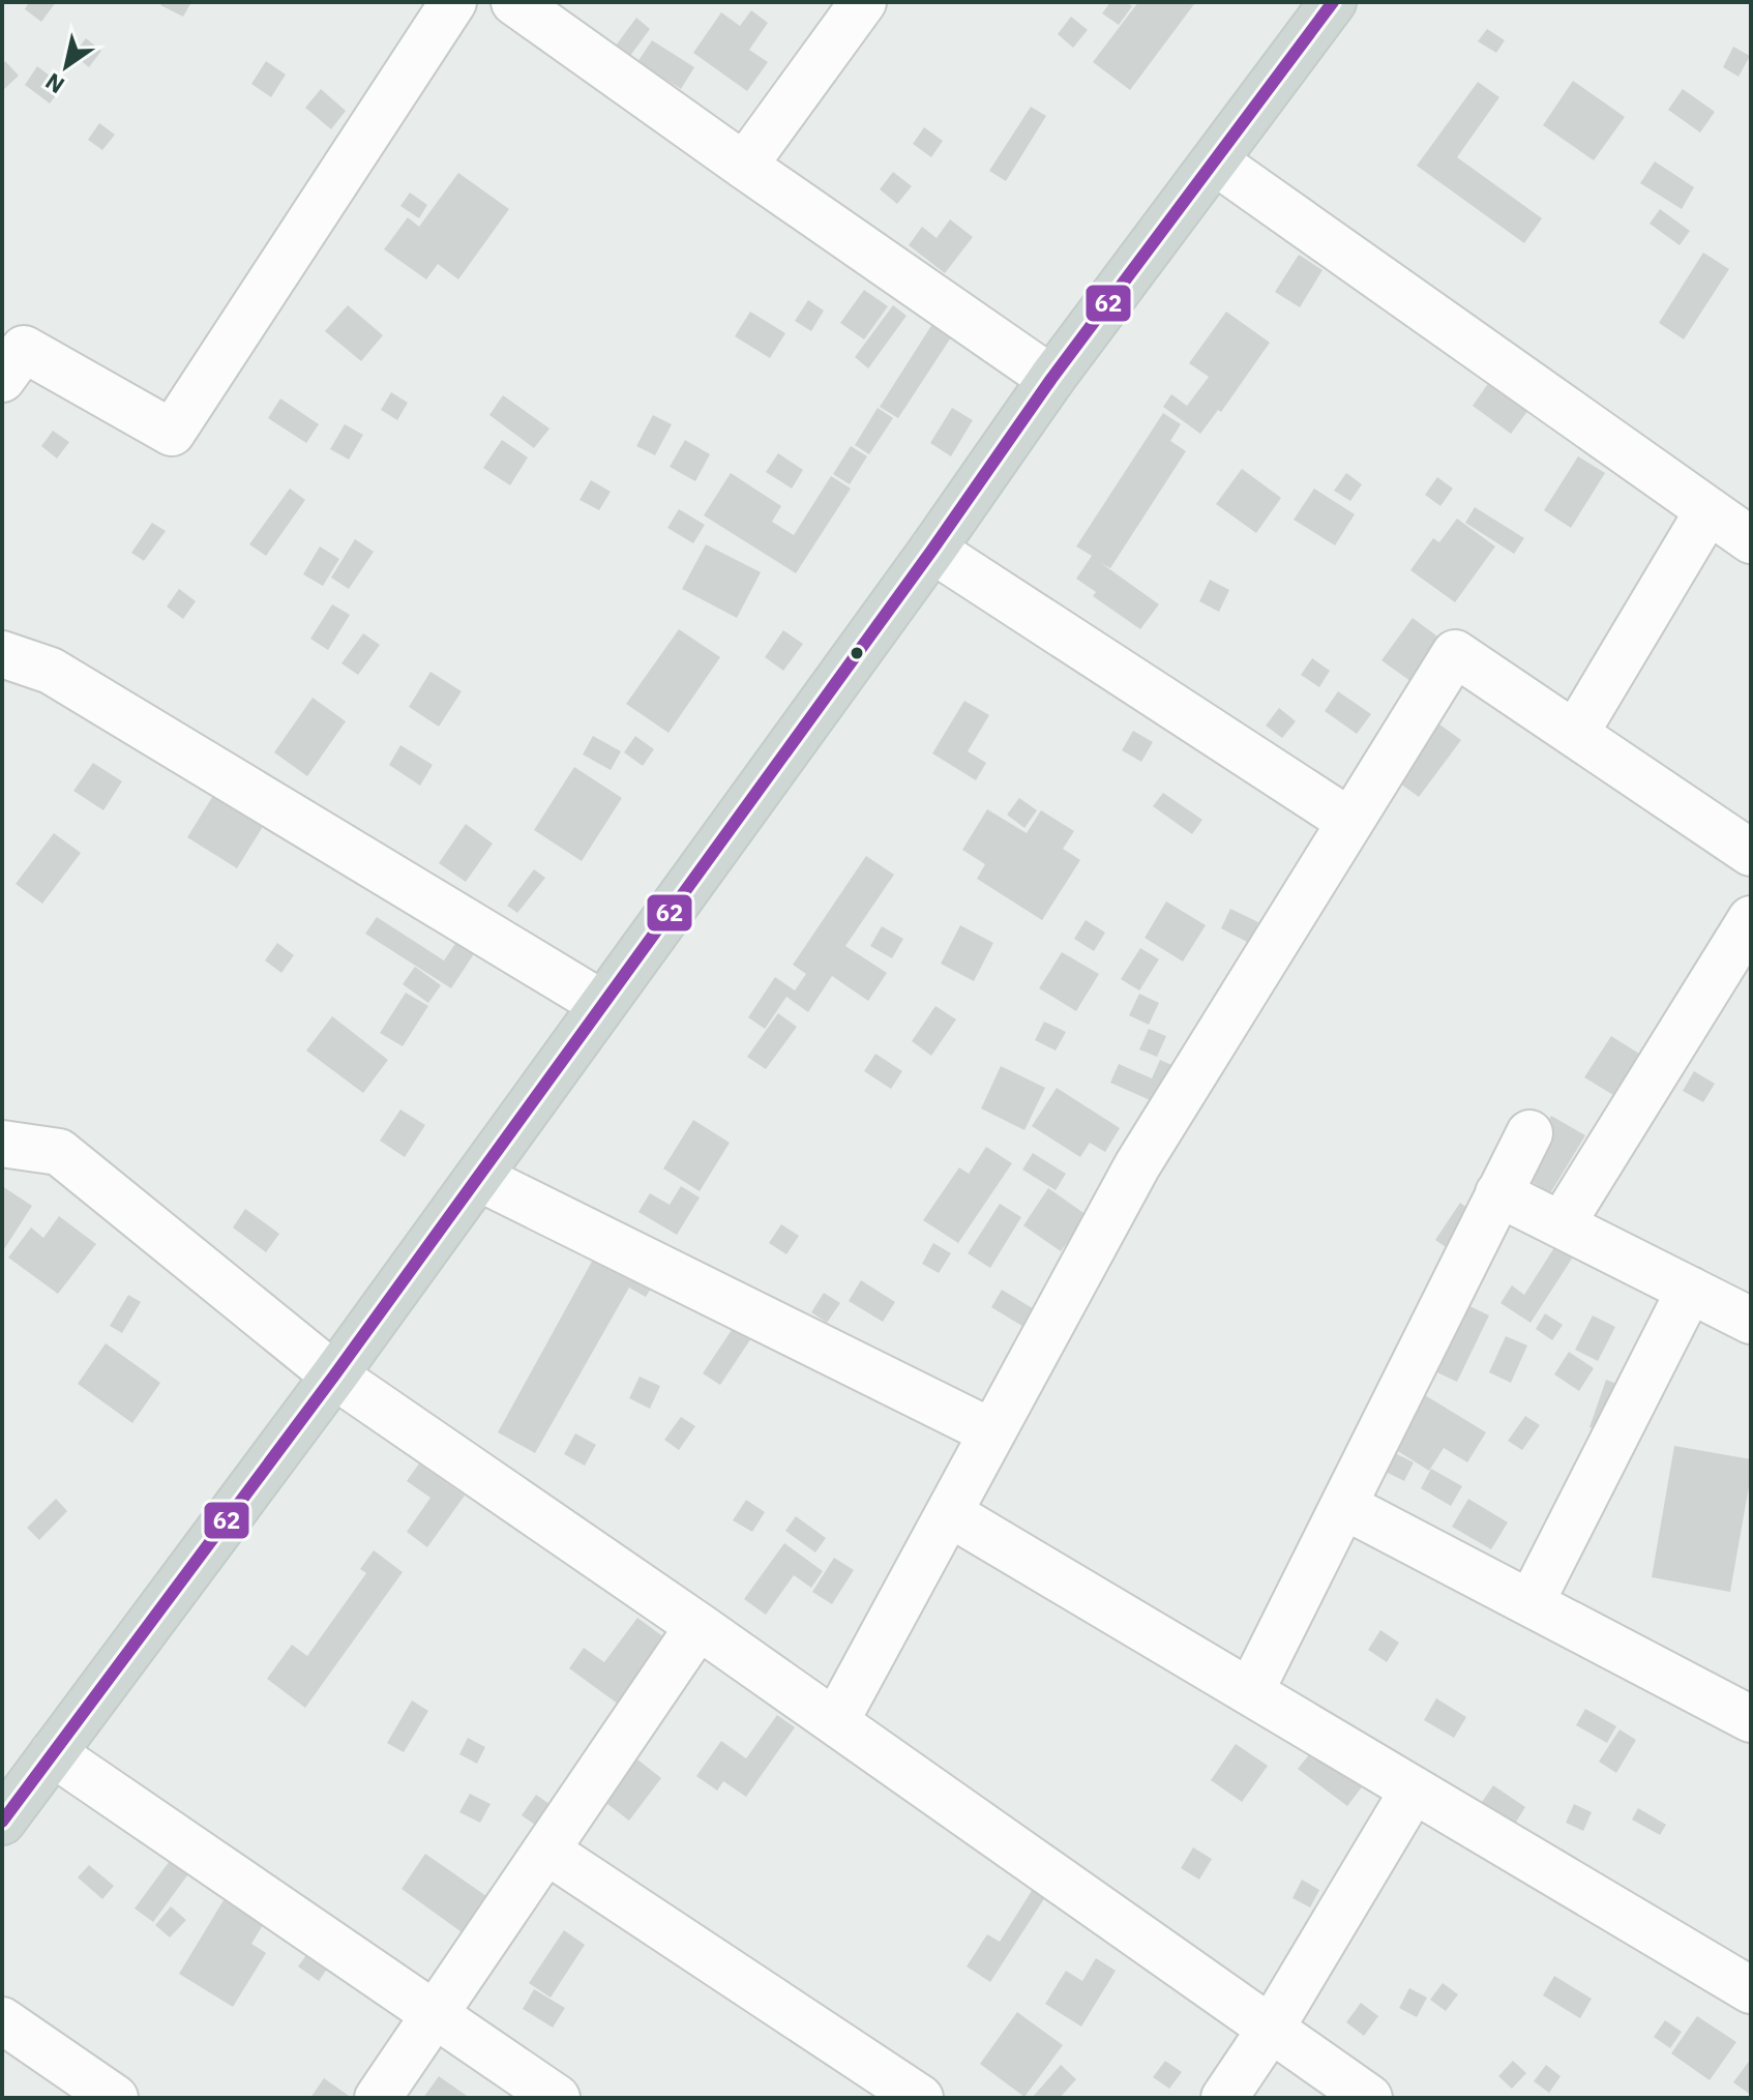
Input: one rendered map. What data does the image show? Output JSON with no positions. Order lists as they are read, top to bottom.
{
  "lines": ["transit line 62"],
  "north": "bottom left"
}
